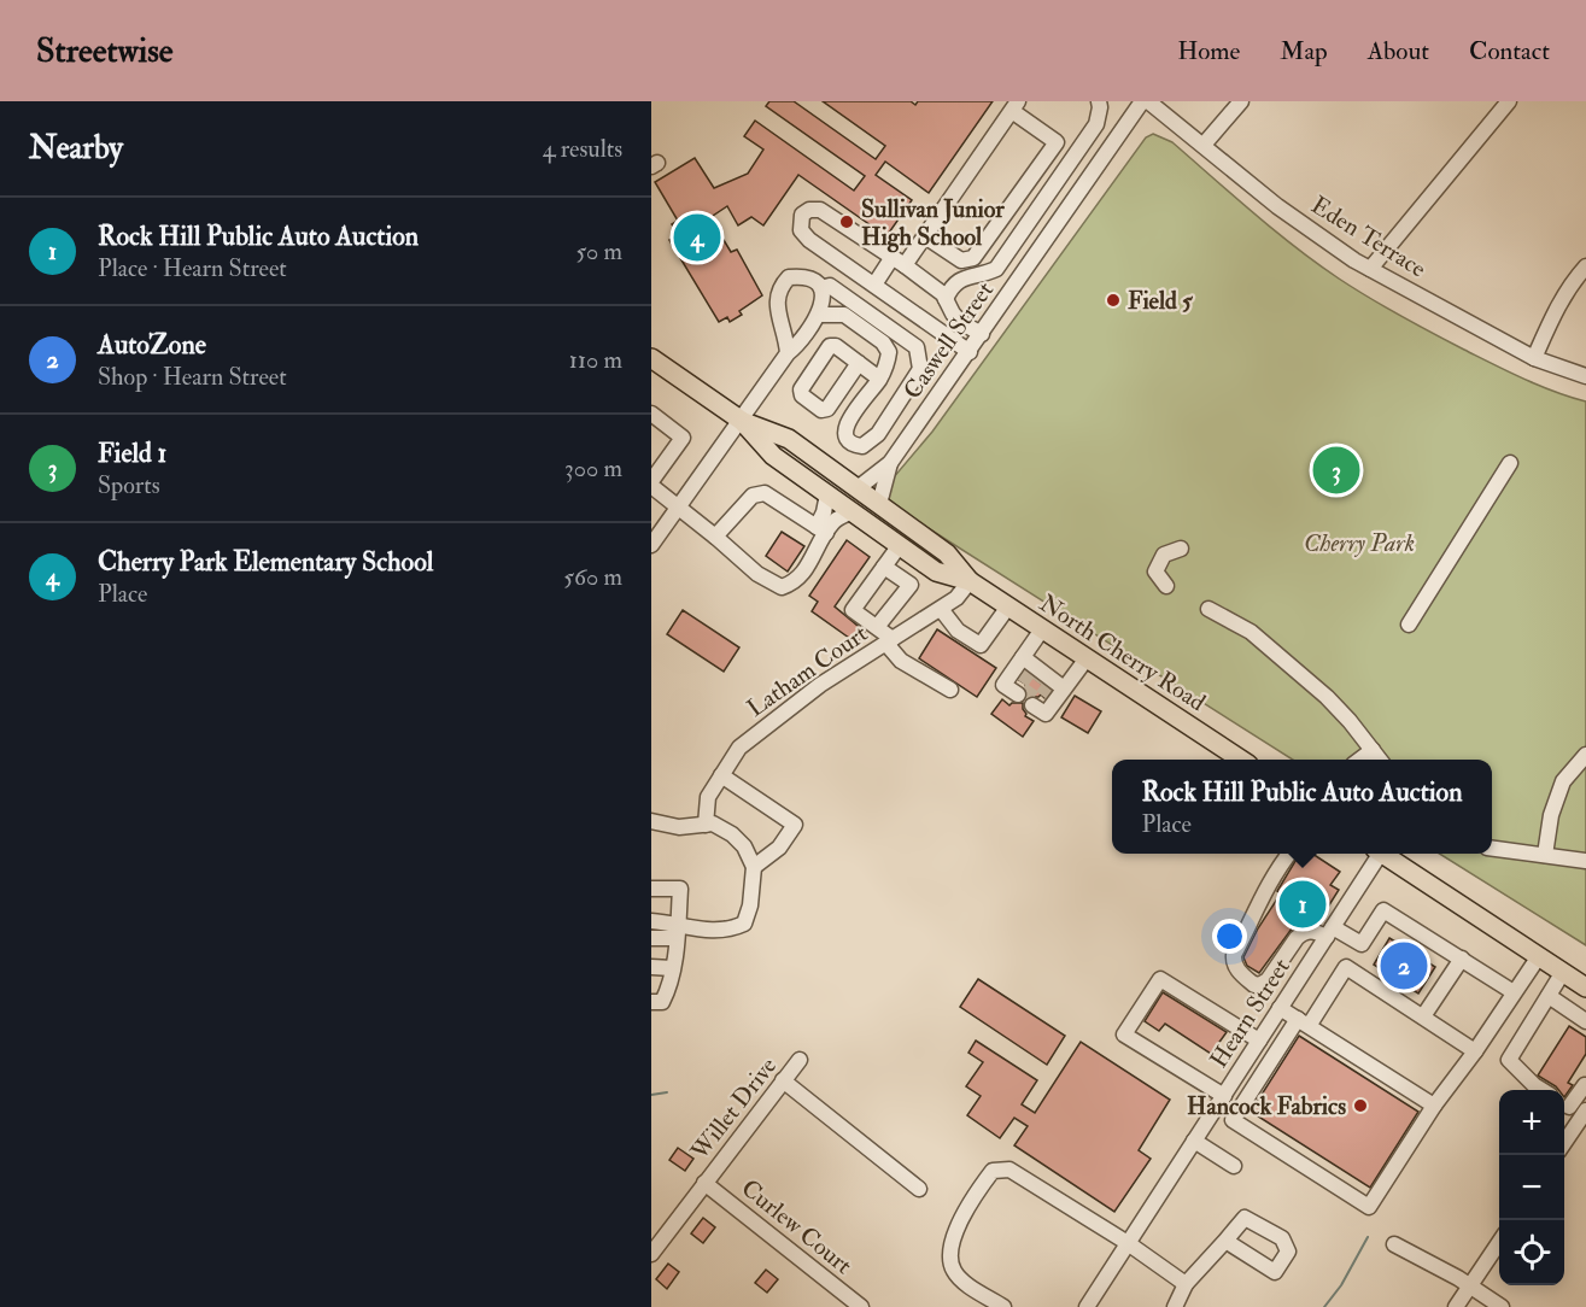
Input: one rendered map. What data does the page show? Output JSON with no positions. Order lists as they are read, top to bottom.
{
  "streets": {
    "main road": ["North Cherry Road"],
    "street": [
      "Eden Terrace",
      "Caswell Street",
      "Latham Court",
      "Hearn Street",
      "Willet Drive",
      "Curlew Court"
    ]
  },
  "crossings": [
    ["Eden Terrace", "Caswell Street"],
    ["Caswell Street", "North Cherry Road"],
    ["North Cherry Road", "Latham Court"],
    ["Willet Drive", "Curlew Court"]
  ],
  "parks": ["Cherry Park"],
  "places": ["Sullivan Junior High School", "Field 5", "Hancock Fabrics"],
  "page": {
    "header": "Streetwise",
    "nav": [
      "Home",
      "Map",
      "About",
      "Contact"
    ],
    "heading": ["Nearby", "4 results"],
    "list": [
      {
        "mark": "1",
        "name": "Rock Hill Public Auto Auction",
        "note": "Place · Hearn Street",
        "value": "50 m"
      },
      {
        "mark": "2",
        "name": "AutoZone",
        "note": "Shop · Hearn Street",
        "value": "110 m"
      },
      {
        "mark": "3",
        "name": "Field 1",
        "note": "Sports",
        "value": "300 m"
      },
      {
        "mark": "4",
        "name": "Cherry Park Elementary School",
        "note": "Place",
        "value": "560 m"
      }
    ],
    "pins": [
      "4",
      "3",
      "1",
      "2"
    ],
    "popup": ["Rock Hill Public Auto Auction", "Place"],
    "map_buttons": ["+", "−"]
  }
}
